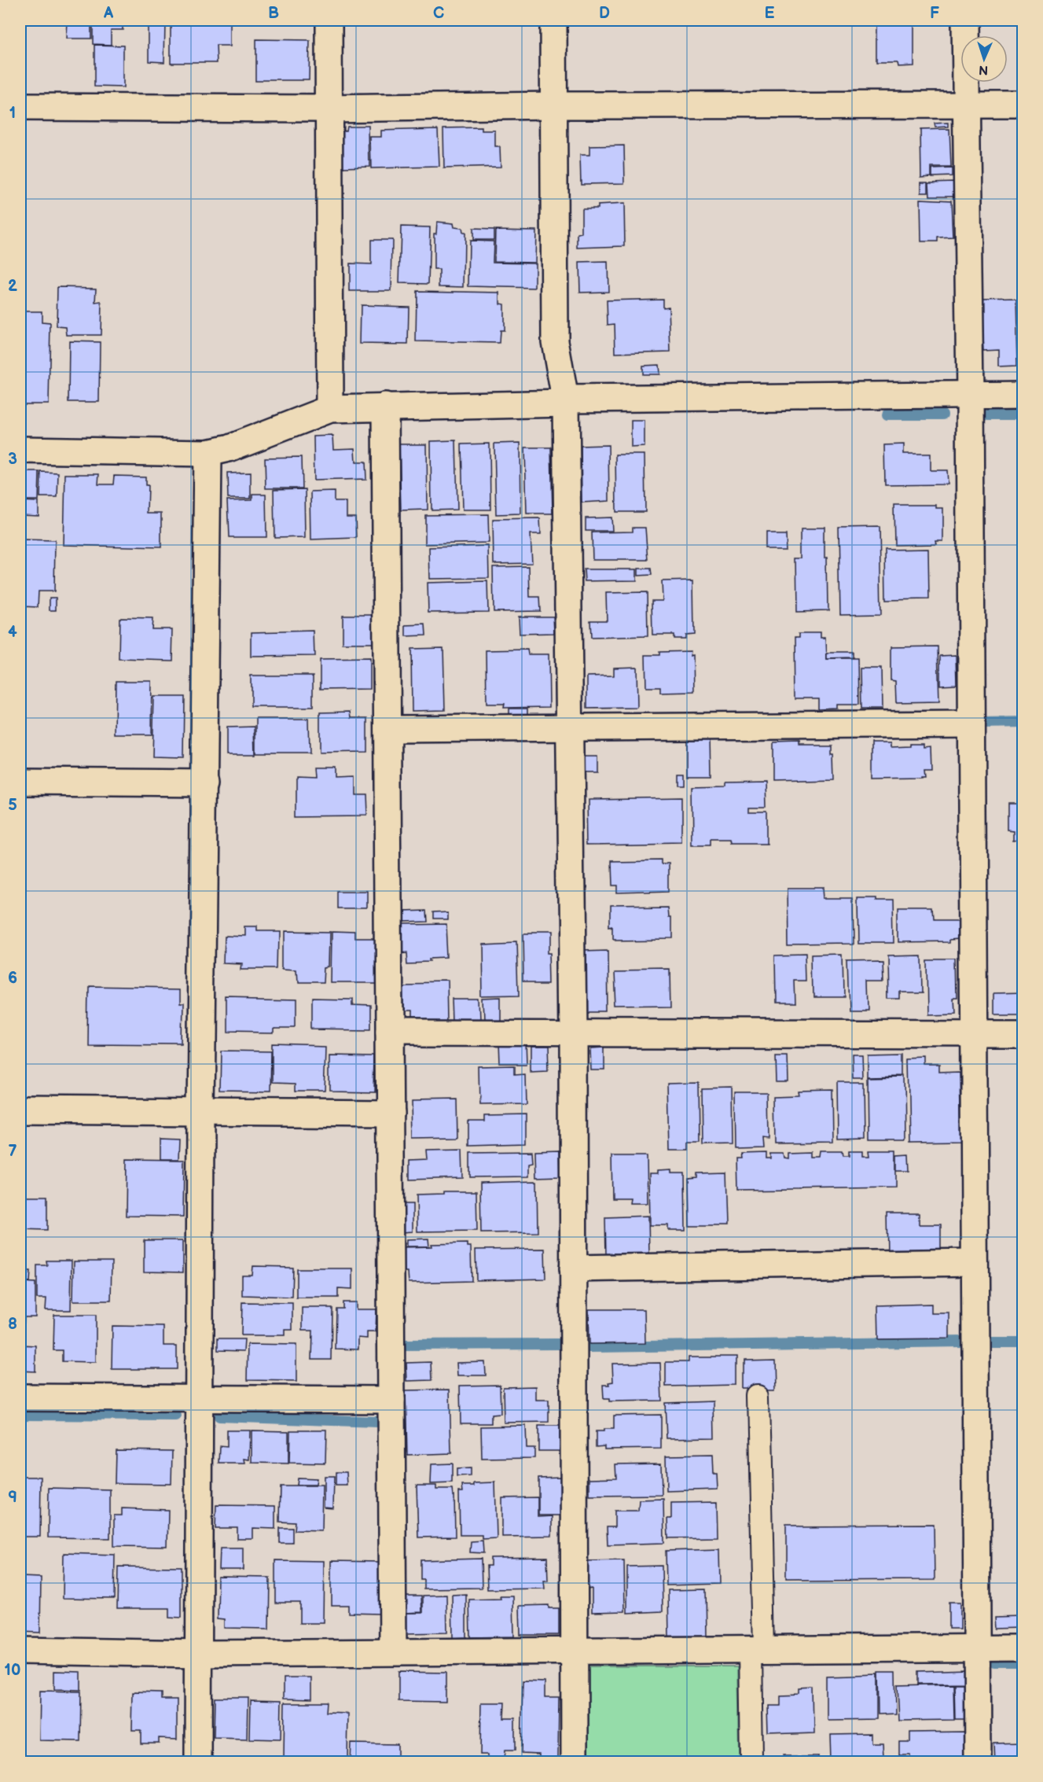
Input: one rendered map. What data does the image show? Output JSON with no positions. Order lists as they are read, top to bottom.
{
  "north": "bottom",
  "grid": {
    "columns": [
      "A",
      "B",
      "C",
      "D",
      "E",
      "F"
    ],
    "rows": [
      "1",
      "2",
      "3",
      "4",
      "5",
      "6",
      "7",
      "8",
      "9",
      "10"
    ]
  }
}
